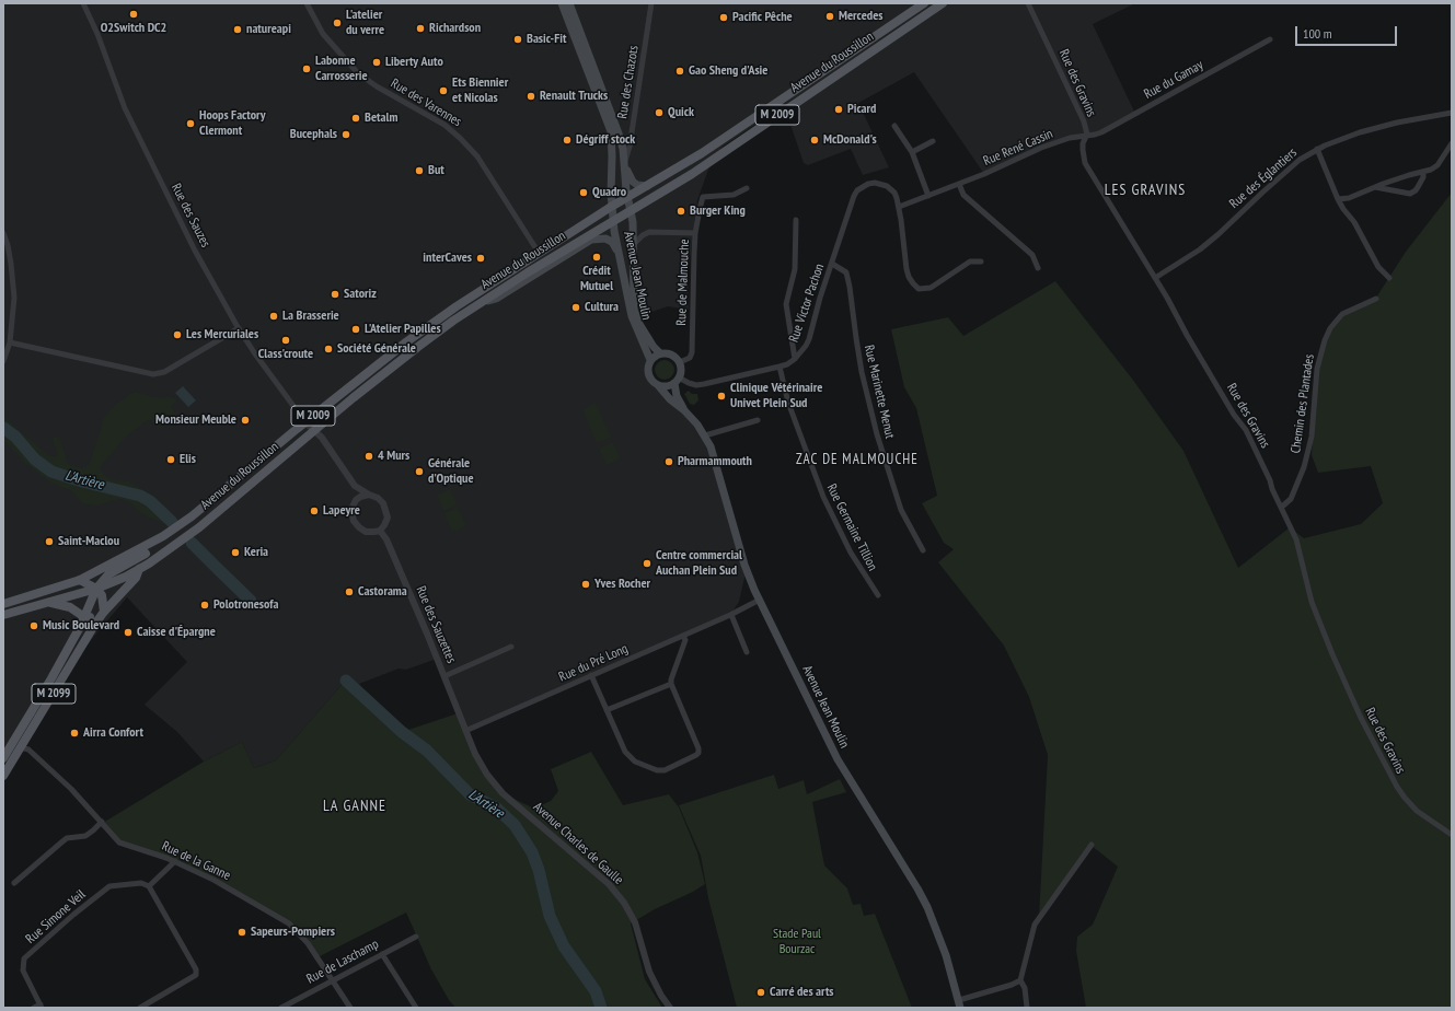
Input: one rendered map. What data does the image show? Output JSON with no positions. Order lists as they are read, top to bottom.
{
  "streets": {
    "main road": [
      "Avenue du Roussillon",
      "M 2009",
      "Avenue Jean Moulin",
      "M 2099"
    ],
    "street": [
      "Rue du Gamay",
      "Rue des Chazots",
      "Rue des Gravins",
      "Rue des Varennes",
      "Rue René Cassin",
      "Rue des Églantiers",
      "Rue des Sauzes",
      "Rue de Malmouche",
      "Rue Victor Pachon",
      "Rue Marinette Menut",
      "Chemin des Plantades",
      "Rue Germaine Tillion",
      "Rue des Sauzettes",
      "Rue du Pré Long",
      "Avenue Charles de Gaulle",
      "Rue de la Ganne",
      "Rue Simone Veil",
      "Rue de Laschamp"
    ]
  },
  "crossings": [
    ["Avenue du Roussillon", "Rue des Varennes"],
    ["Avenue du Roussillon", "M 2009"],
    ["Avenue du Roussillon", "Rue des Sauzes"],
    ["Avenue du Roussillon", "Avenue Jean Moulin"],
    ["Avenue du Roussillon", "M 2099"],
    ["Rue du Gamay", "Rue des Gravins"],
    ["Rue du Gamay", "Rue René Cassin"],
    ["Rue des Chazots", "Avenue Jean Moulin"],
    ["Rue des Gravins", "Rue René Cassin"],
    ["Rue des Gravins", "Rue des Églantiers"],
    ["Rue des Gravins", "Chemin des Plantades"],
    ["M 2009", "M 2099"],
    ["Rue René Cassin", "Rue Victor Pachon"],
    ["Avenue Jean Moulin", "Rue de Malmouche"],
    ["Avenue Jean Moulin", "Rue Victor Pachon"],
    ["Avenue Jean Moulin", "Rue du Pré Long"],
    ["Rue de Malmouche", "Rue Victor Pachon"],
    ["Rue Victor Pachon", "Rue Marinette Menut"],
    ["Rue Victor Pachon", "Rue Germaine Tillion"],
    ["Rue des Sauzettes", "Rue du Pré Long"],
    ["Rue des Sauzettes", "Avenue Charles de Gaulle"],
    ["Rue du Pré Long", "Avenue Charles de Gaulle"],
    ["M 2099", "Rue de la Ganne"],
    ["Rue de la Ganne", "Rue de Laschamp"]
  ],
  "districts": ["LES GRAVINS", "ZAC DE MALMOUCHE", "LA GANNE"],
  "water": ["L'Artière"],
  "parks": ["Stade Paul Bourzac"],
  "places": [
    "O2Switch DC2",
    "Mercedes",
    "Pacific Pêche",
    "L'atelier du verre",
    "Richardson",
    "natureapi",
    "Basic-Fit",
    "Liberty Auto",
    "Labonne Carrosserie",
    "Gao Sheng d'Asie",
    "Ets Biennier et Nicolas",
    "Renault Trucks",
    "Picard",
    "Quick",
    "Betalm",
    "Hoops Factory Clermont",
    "Bucephals",
    "Dégriff stock",
    "McDonald's",
    "But",
    "Quadro",
    "Burger King",
    "Crédit Mutuel",
    "interCaves",
    "Satoriz",
    "Cultura",
    "La Brasserie",
    "L'Atelier Papilles",
    "Les Mercuriales",
    "Class'croute",
    "Société Générale",
    "Clinique Vétérinaire Univet Plein Sud",
    "Monsieur Meuble",
    "4 Murs",
    "Elis",
    "Pharmammouth",
    "Générale d'Optique",
    "Lapeyre",
    "Saint-Maclou",
    "Keria",
    "Centre commercial Auchan Plein Sud",
    "Yves Rocher",
    "Castorama",
    "Polotronesofa",
    "Music Boulevard",
    "Caisse d'Épargne",
    "Airra Confort",
    "Sapeurs-Pompiers",
    "Carré des arts"
  ],
  "scale_bar": "100 m"
}
